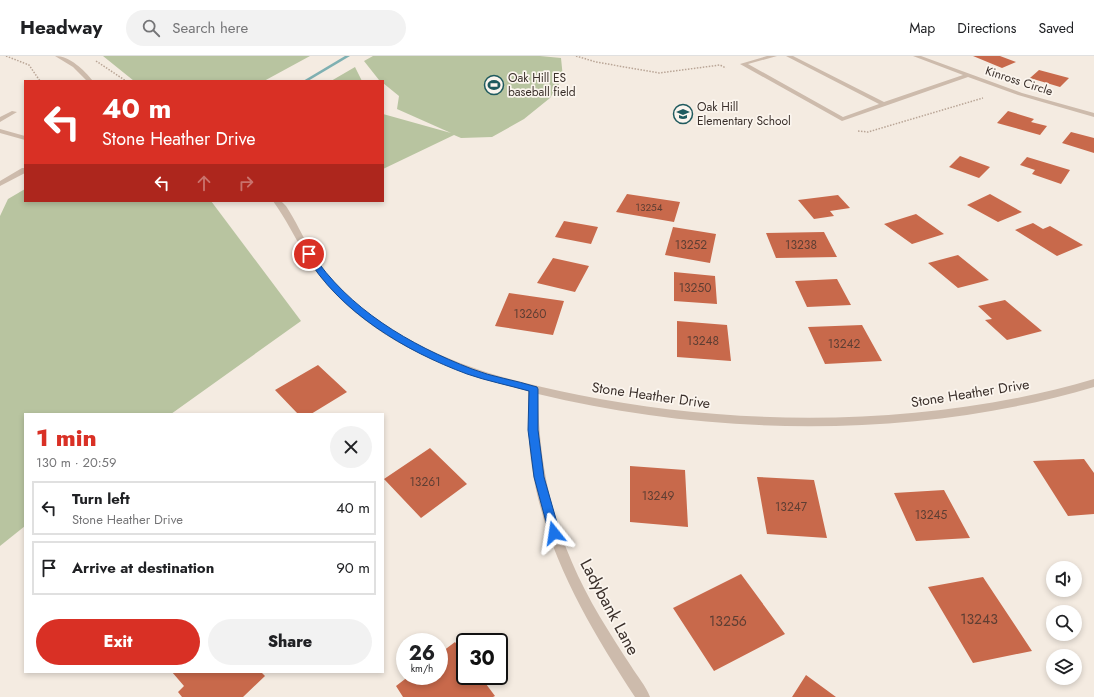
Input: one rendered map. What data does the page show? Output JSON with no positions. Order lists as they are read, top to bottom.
{
  "streets": {
    "street": ["Kinross Circle", "Stone Heather Drive", "Ladybank Lane"]
  },
  "crossings": [
    ["Stone Heather Drive", "Ladybank Lane"]
  ],
  "places": {
    "sports": ["Oak Hill ES baseball field"],
    "school or university": ["Oak Hill Elementary School"]
  },
  "house_numbers": [
    "13254",
    "13252",
    "13238",
    "13250",
    "13260",
    "13248",
    "13242",
    "13261",
    "13249",
    "13247",
    "13245",
    "13243",
    "13256"
  ],
  "page": {
    "header": "Headway",
    "search": "Search here",
    "nav": ["Map", "Directions", "Saved"],
    "turn": ["40 m", "Stone Heather Drive"],
    "heading": ["1 min", "130 m · 20:59"],
    "list": [
      {
        "name": "Turn left",
        "note": "Stone Heather Drive",
        "value": "40 m"
      },
      {
        "name": "Arrive at destination",
        "value": "90 m"
      }
    ],
    "buttons": ["Exit", "Share"],
    "speed": "26 km/h",
    "limit": "30"
  }
}
